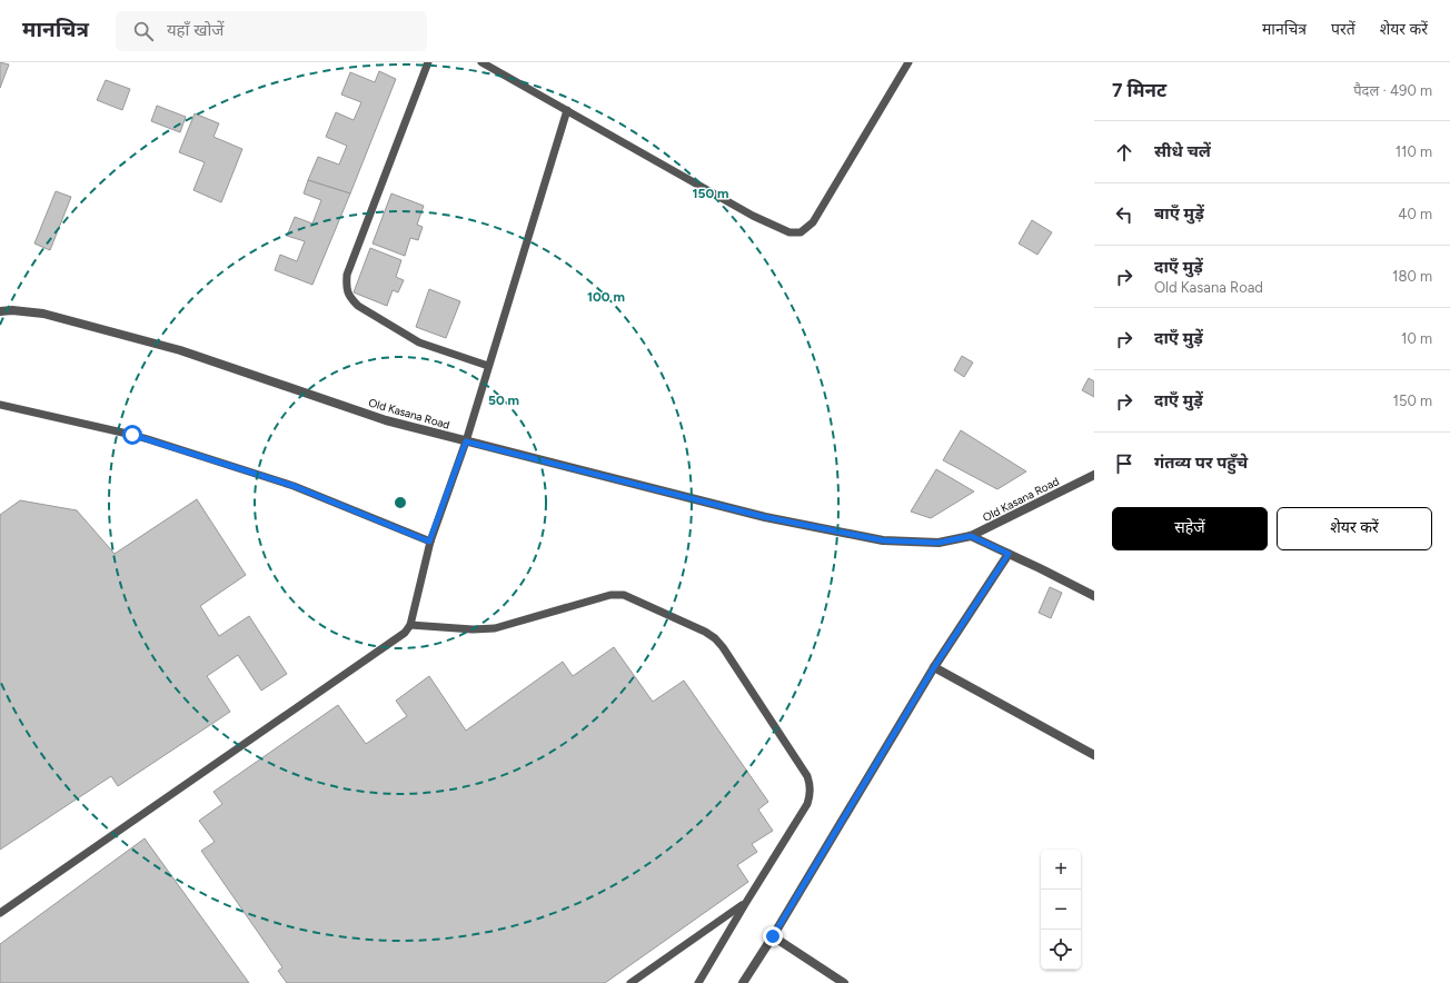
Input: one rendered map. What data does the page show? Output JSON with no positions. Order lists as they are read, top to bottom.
{
  "streets": {
    "street": ["Old Kasana Road"]
  },
  "page": {
    "header": "मानचित्र",
    "search": "यहाँ खोजें",
    "nav": ["मानचित्र", "परतें", "शेयर करें"],
    "heading": ["7 मिनट", "पैदल · 490 m"],
    "list": [
      ["सीधे चलें", "110 m"],
      ["बाएँ मुड़ें", "40 m"],
      ["दाएँ मुड़ें", "Old Kasana Road", "180 m"],
      ["दाएँ मुड़ें", "10 m"],
      ["दाएँ मुड़ें", "150 m"],
      "गंतव्य पर पहुँचे"
    ],
    "buttons": ["सहेजें", "शेयर करें"],
    "map_buttons": ["+", "−"]
  },
  "rings": ["150 m", "100 m", "50 m"]
}
